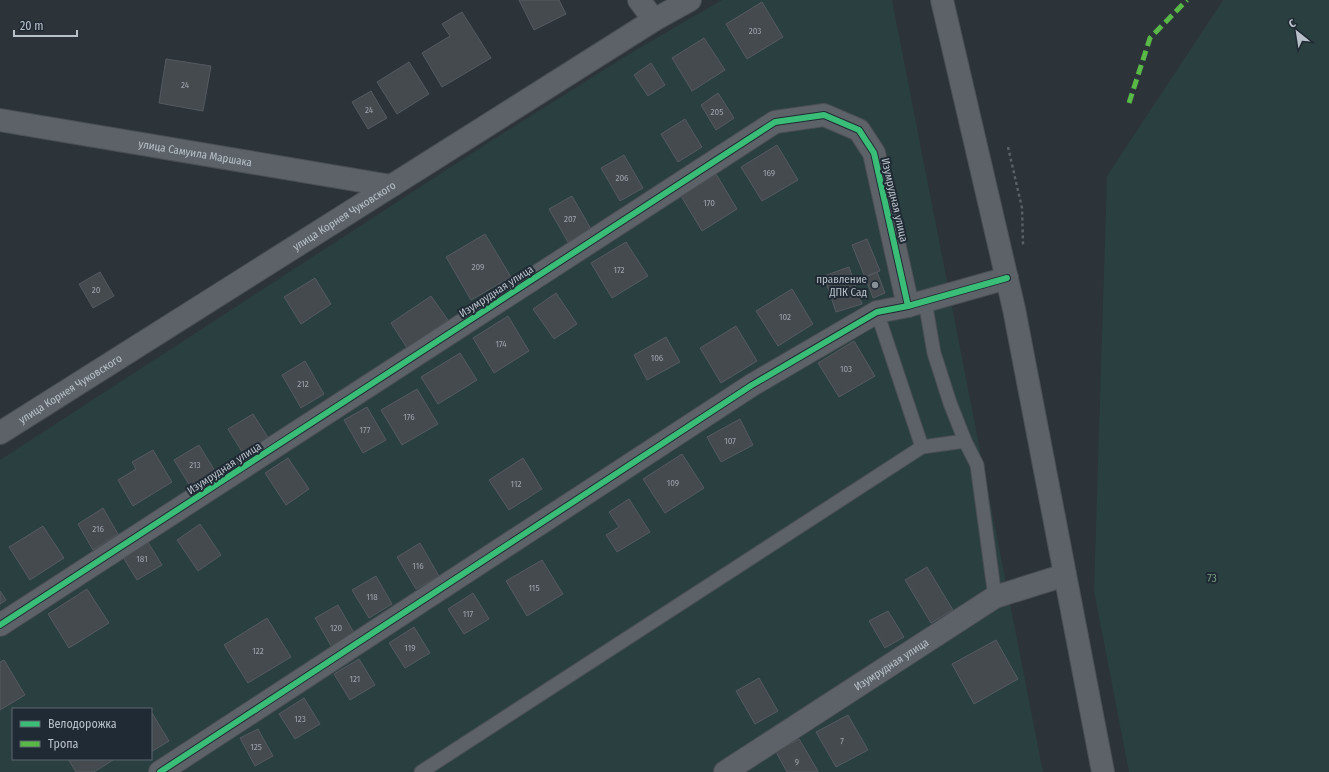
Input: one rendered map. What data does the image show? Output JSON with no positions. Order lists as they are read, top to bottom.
{
  "streets": {
    "street": ["улица Самуила Маршака", "Изумрудная улица", "улица Корнея Чуковского"]
  },
  "crossings": [
    ["улица Самуила Маршака", "улица Корнея Чуковского"]
  ],
  "parks": ["73"],
  "places": ["правление ДПК Сад"],
  "house_numbers": [
    "203",
    "24",
    "24",
    "205",
    "169",
    "206",
    "170",
    "207",
    "209",
    "172",
    "20",
    "102",
    "174",
    "106",
    "103",
    "212",
    "176",
    "177",
    "107",
    "213",
    "109",
    "112",
    "216",
    "181",
    "116",
    "115",
    "118",
    "117",
    "120",
    "119",
    "122",
    "121",
    "123",
    "7",
    "125",
    "9"
  ],
  "legend": ["Велодорожка", "Тропа"],
  "scale_bar": "20 m",
  "north": "top left"
}
